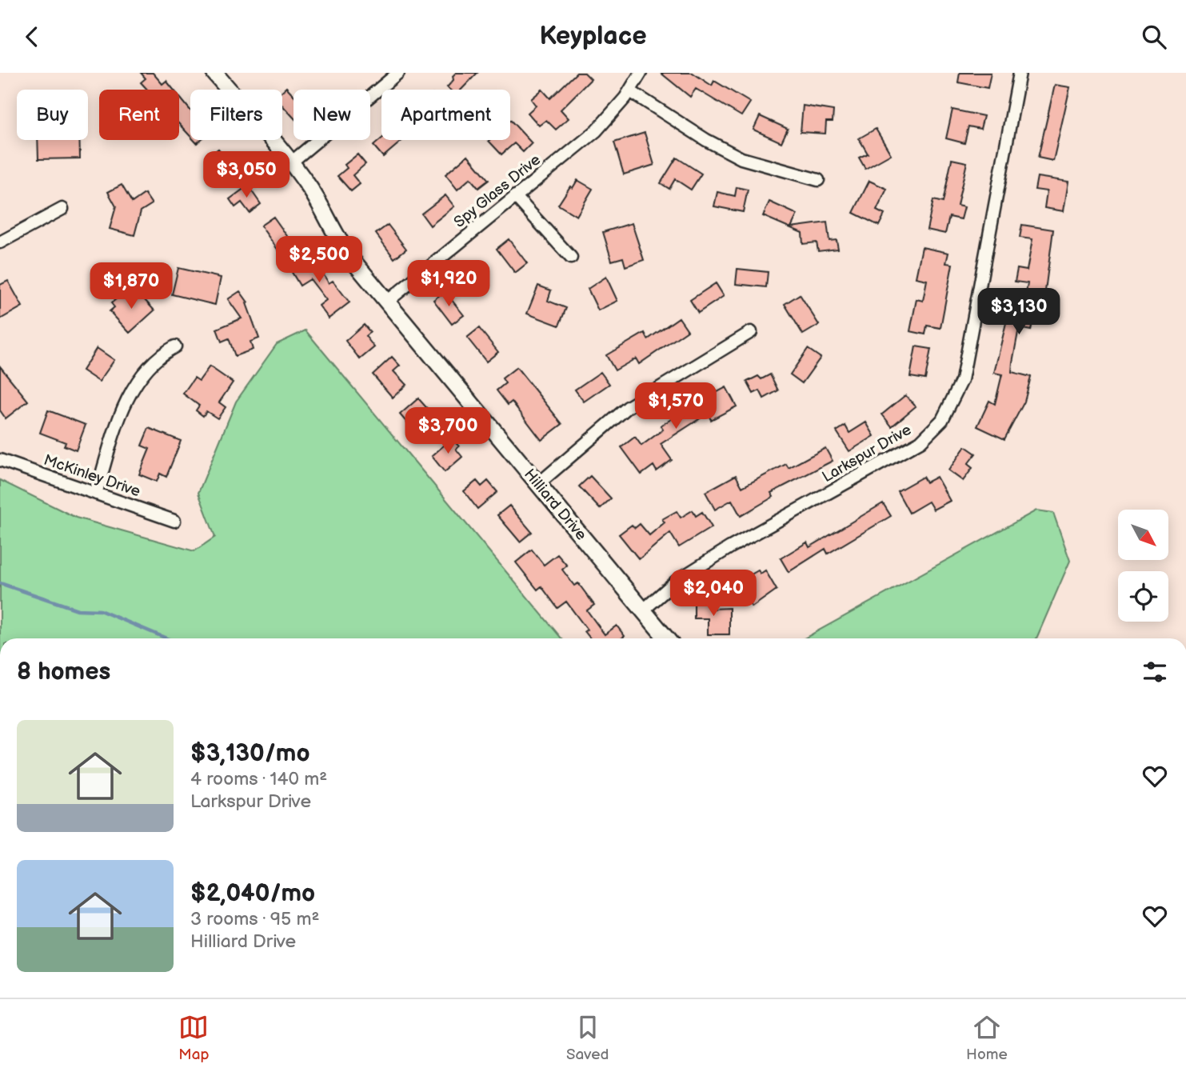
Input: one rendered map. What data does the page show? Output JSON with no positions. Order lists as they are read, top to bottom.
{
  "streets": {
    "street": [
      "Spy Glass Drive",
      "Larkspur Drive",
      "McKinley Drive",
      "Hilliard Drive"
    ]
  },
  "crossings": [
    ["Spy Glass Drive", "Hilliard Drive"],
    ["Larkspur Drive", "Hilliard Drive"]
  ],
  "north": "bottom right",
  "page": {
    "header": "Keyplace",
    "chip": [
      "Buy",
      "Rent",
      "Filters",
      "New",
      "Apartment"
    ],
    "price": [
      "$3,050",
      "$2,500",
      "$1,920",
      "$1,870",
      "$3,130",
      "$1,570",
      "$3,700",
      "$2,040"
    ],
    "heading": "8 homes",
    "list": [
      {
        "name": "$3,130/mo",
        "note": "4 rooms · 140 m² · Larkspur Drive"
      },
      {
        "name": "$2,040/mo",
        "note": "3 rooms · 95 m² · Hilliard Drive"
      }
    ],
    "tabs": ["Map", "Saved", "Home"]
  }
}
